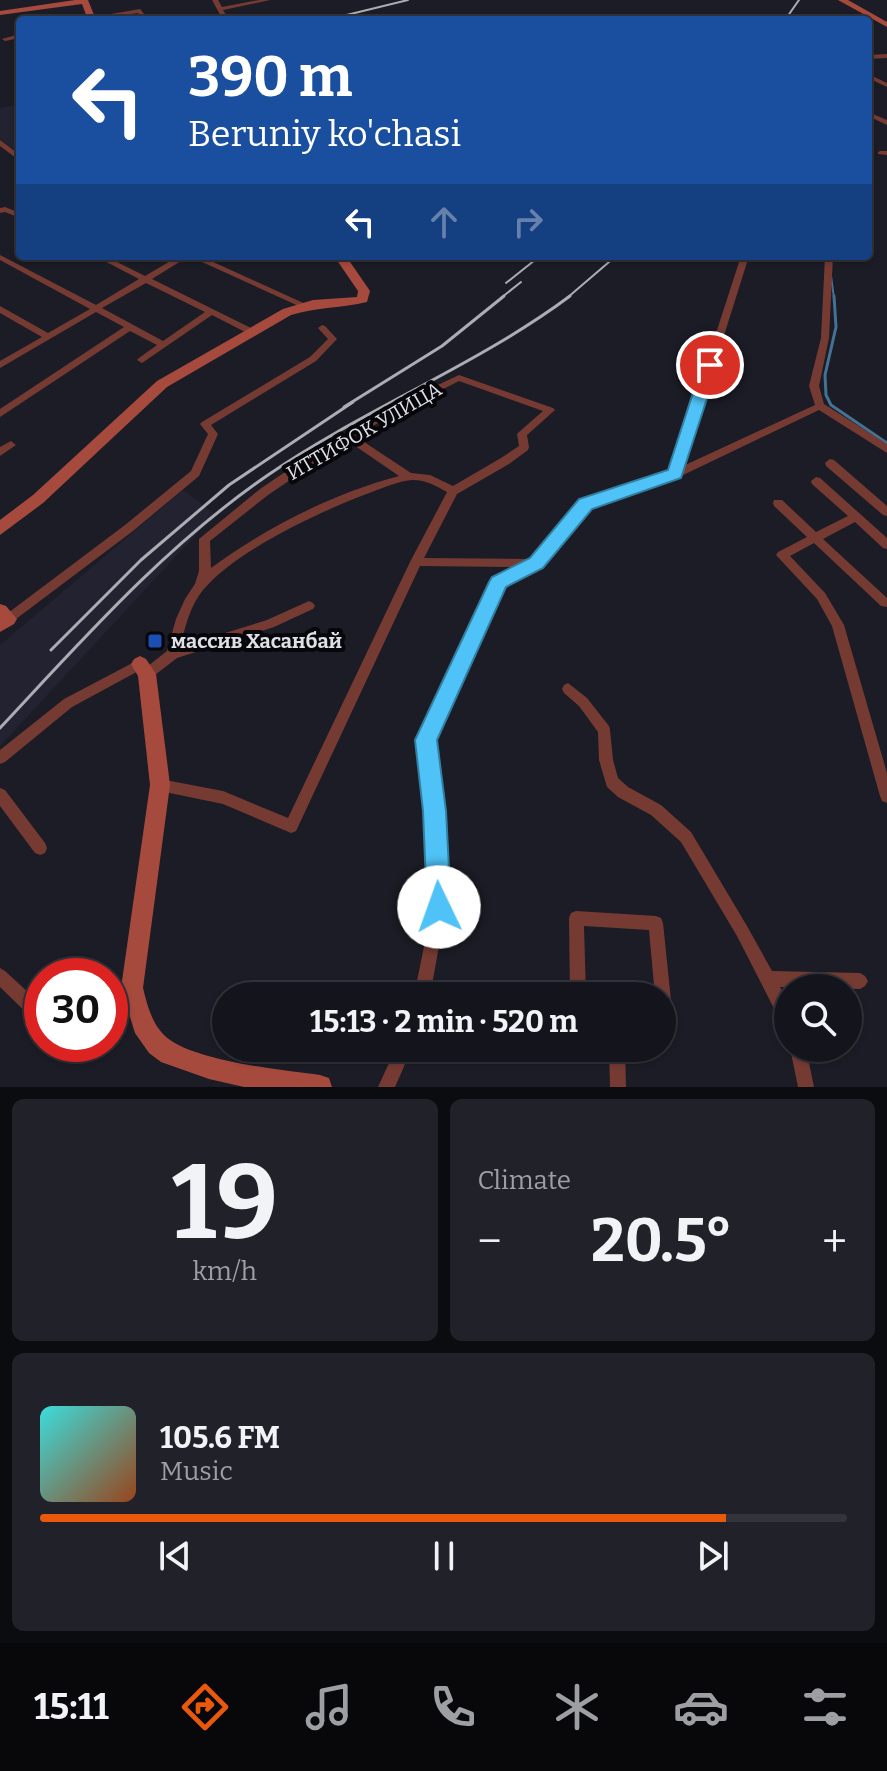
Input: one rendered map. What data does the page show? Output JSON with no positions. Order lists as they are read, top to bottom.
{
  "streets": {
    "street": ["ИТТИФОК УЛИЦА"]
  },
  "places": {
    "transit": ["массив Хасанбай"]
  },
  "page": {
    "turn": ["390 m", "Beruniy ko'chasi"],
    "limit": "30",
    "trip": "15:13 · 2 min · 520 m",
    "tile": [
      ["19", "km/h"],
      "Climate"
    ],
    "heat": ["−", "20.5°", "+"],
    "song": ["105.6 FM", "Music"],
    "tabs": "15:11"
  }
}
